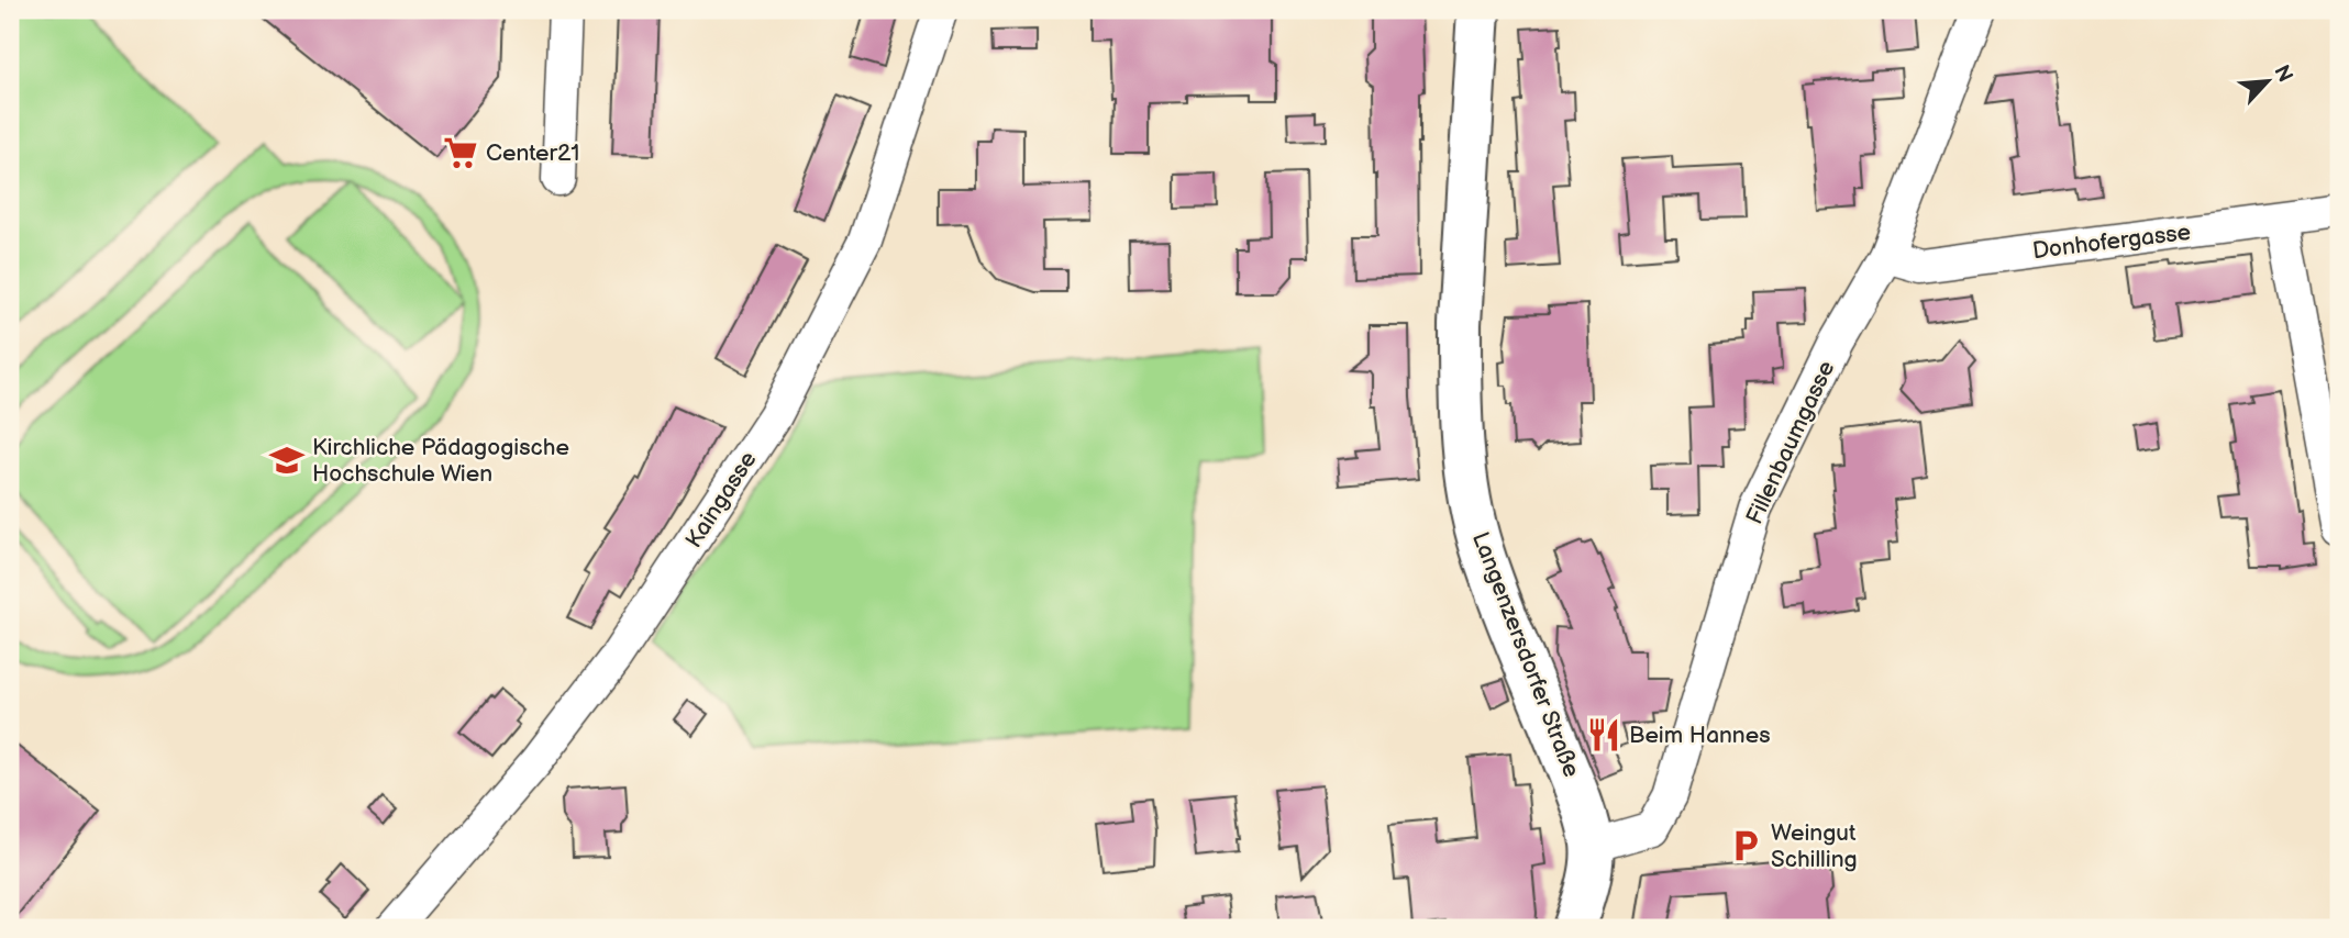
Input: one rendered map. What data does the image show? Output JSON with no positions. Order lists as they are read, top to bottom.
{
  "streets": {
    "main road": ["Langenzersdorfer Straße"],
    "street": ["Donhofergasse", "Fillenbaumgasse", "Kaingasse"]
  },
  "crossings": [
    ["Donhofergasse", "Fillenbaumgasse"],
    ["Fillenbaumgasse", "Langenzersdorfer Straße"]
  ],
  "places": {
    "supermarket": ["Center21"],
    "school or university": ["Kirchliche Pädagogische Hochschule Wien"],
    "restaurant": ["Beim Hannes"],
    "parking": ["Weingut Schilling"]
  },
  "north": "top right"
}
